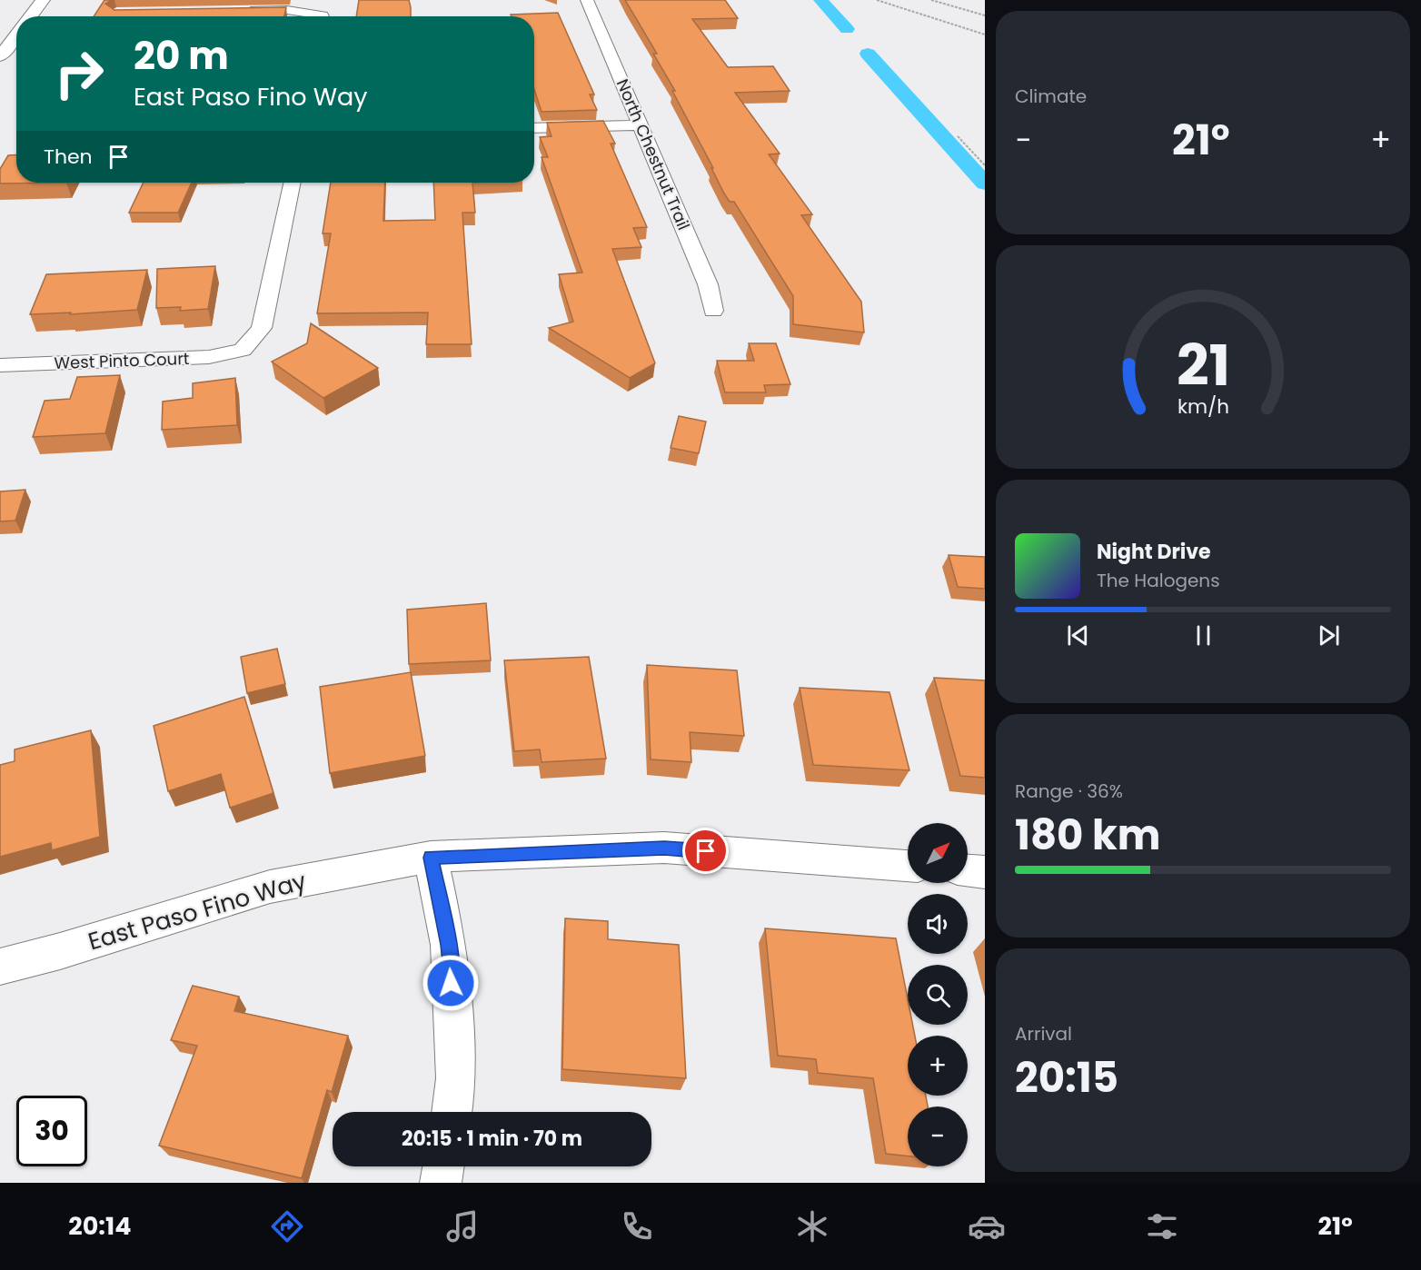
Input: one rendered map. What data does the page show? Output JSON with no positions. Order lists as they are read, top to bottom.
{
  "streets": {
    "street": ["North Chestnut Trail", "West Pinto Court", "East Paso Fino Way"]
  },
  "north": "top right",
  "page": {
    "tile": [
      "Climate",
      ["Range · 36%", "180 km"],
      ["Arrival", "20:15"]
    ],
    "turn": ["20 m", "East Paso Fino Way"],
    "heat": ["−", "21°", "+"],
    "then": "Then",
    "song": ["Night Drive", "The Halogens"],
    "map_buttons": ["+", "−"],
    "limit": "30",
    "trip": "20:15 · 1 min · 70 m",
    "tabs": ["20:14", "21°"],
    "gauge": ["21", "km/h"]
  }
}
